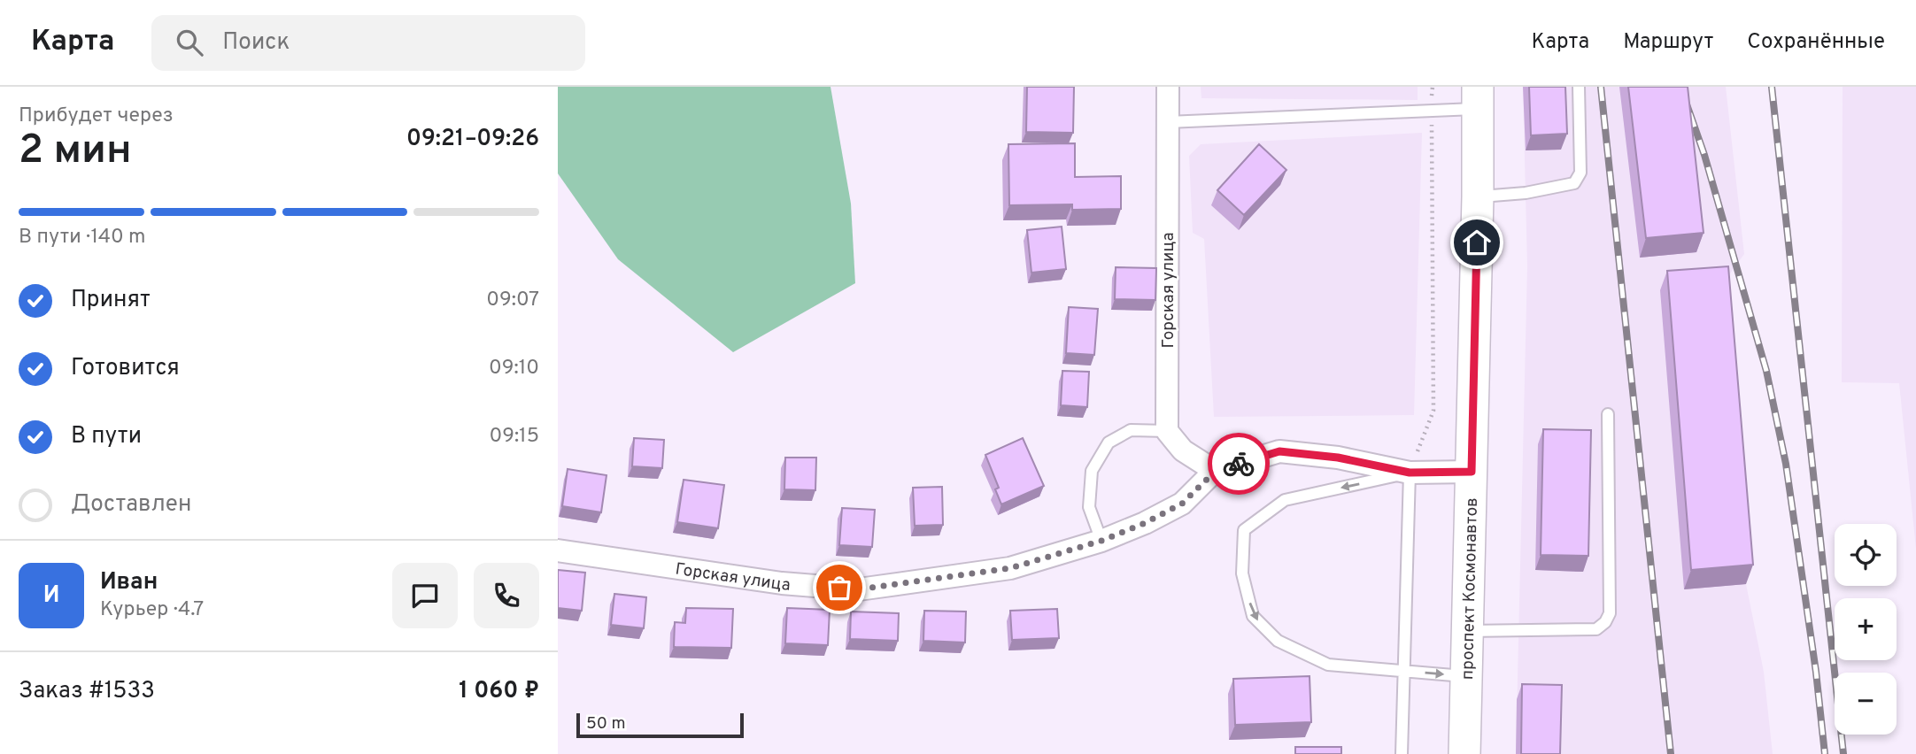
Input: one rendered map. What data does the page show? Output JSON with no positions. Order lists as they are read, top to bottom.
{
  "streets": {
    "main road": ["проспект Космонавтов"],
    "street": ["Горская улица"]
  },
  "crossings": [
    ["Горская улица", "проспект Космонавтов"]
  ],
  "scale_bar": "50 m",
  "page": {
    "header": "Карта",
    "search": "Поиск",
    "nav": ["Карта", "Маршрут", "Сохранённые"],
    "heading": ["2 мин", "Прибудет через", "09:21–09:26"],
    "panel": [
      "Иван",
      "Курьер · 4.7",
      "Заказ #1533",
      "1 060 ₽"
    ],
    "bar": "В пути · 140 m",
    "list": [
      ["Принят", "09:07"],
      ["Готовится", "09:10"],
      ["В пути", "09:15"],
      "Доставлен"
    ],
    "map_buttons": ["+", "−"],
    "round": "И",
    "scale": "50 m"
  }
}
